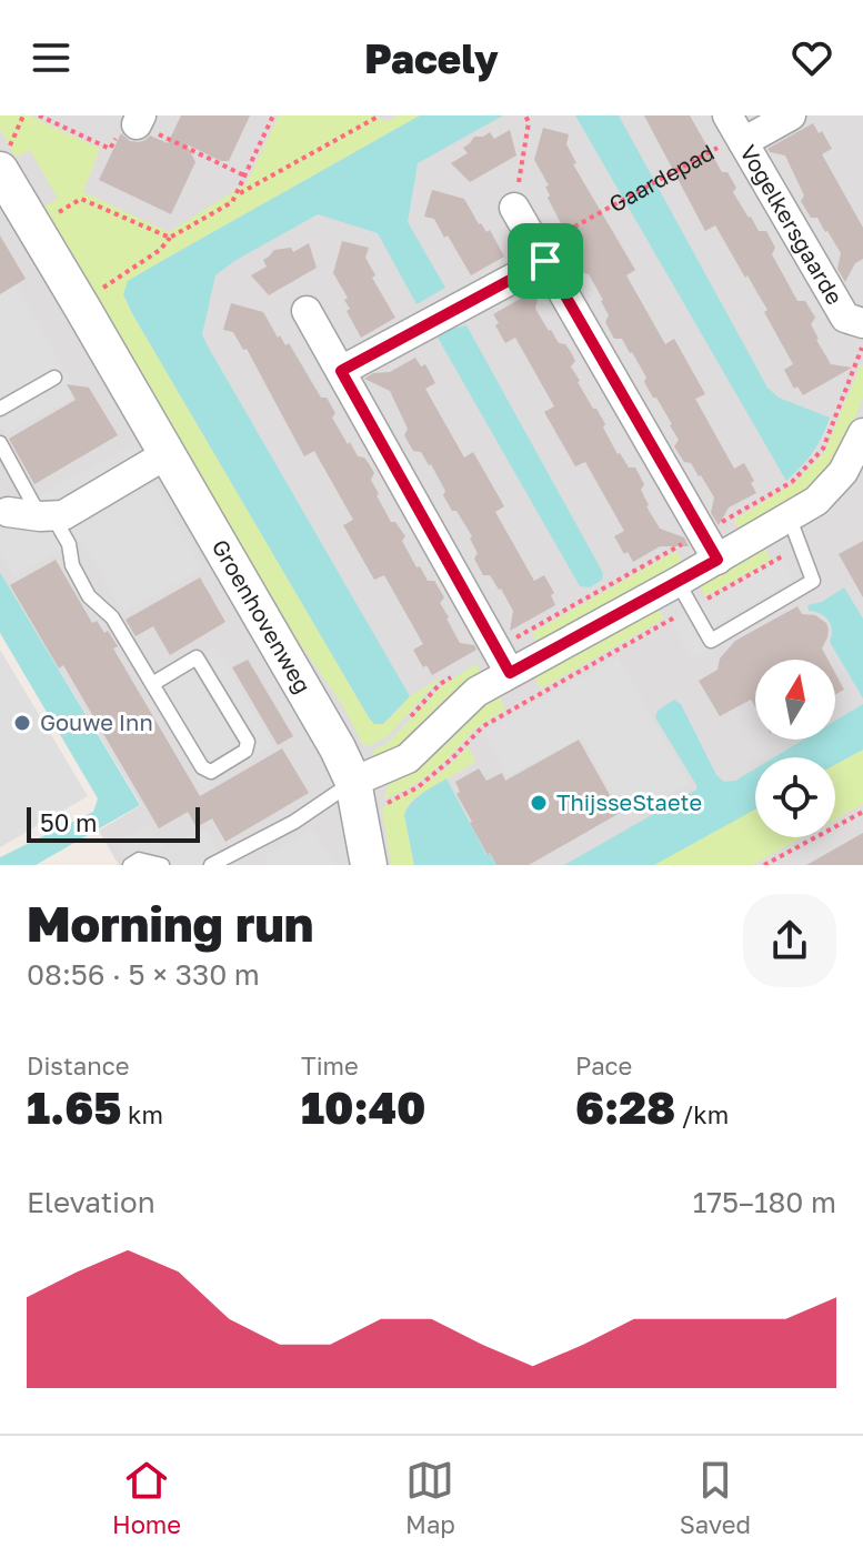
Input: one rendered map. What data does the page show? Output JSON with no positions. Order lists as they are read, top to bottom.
{
  "streets": {
    "street": ["Gaardepad", "Vogelkersgaarde", "Groenhovenweg"]
  },
  "crossings": [
    ["Gaardepad", "Vogelkersgaarde"]
  ],
  "places": ["Gouwe Inn", "ThijsseStaete"],
  "scale_bar": "50 m",
  "north": "top",
  "page": {
    "header": "Pacely",
    "scale": "50 m",
    "heading": ["Morning run", "08:56 · 5 × 330 m"],
    "stats": [
      ["Distance", "1.65 km"],
      ["Time", "10:40"],
      ["Pace", "6:28 /km"]
    ],
    "chart": ["Elevation", "175–180 m"],
    "tabs": ["Home", "Map", "Saved"]
  }
}
